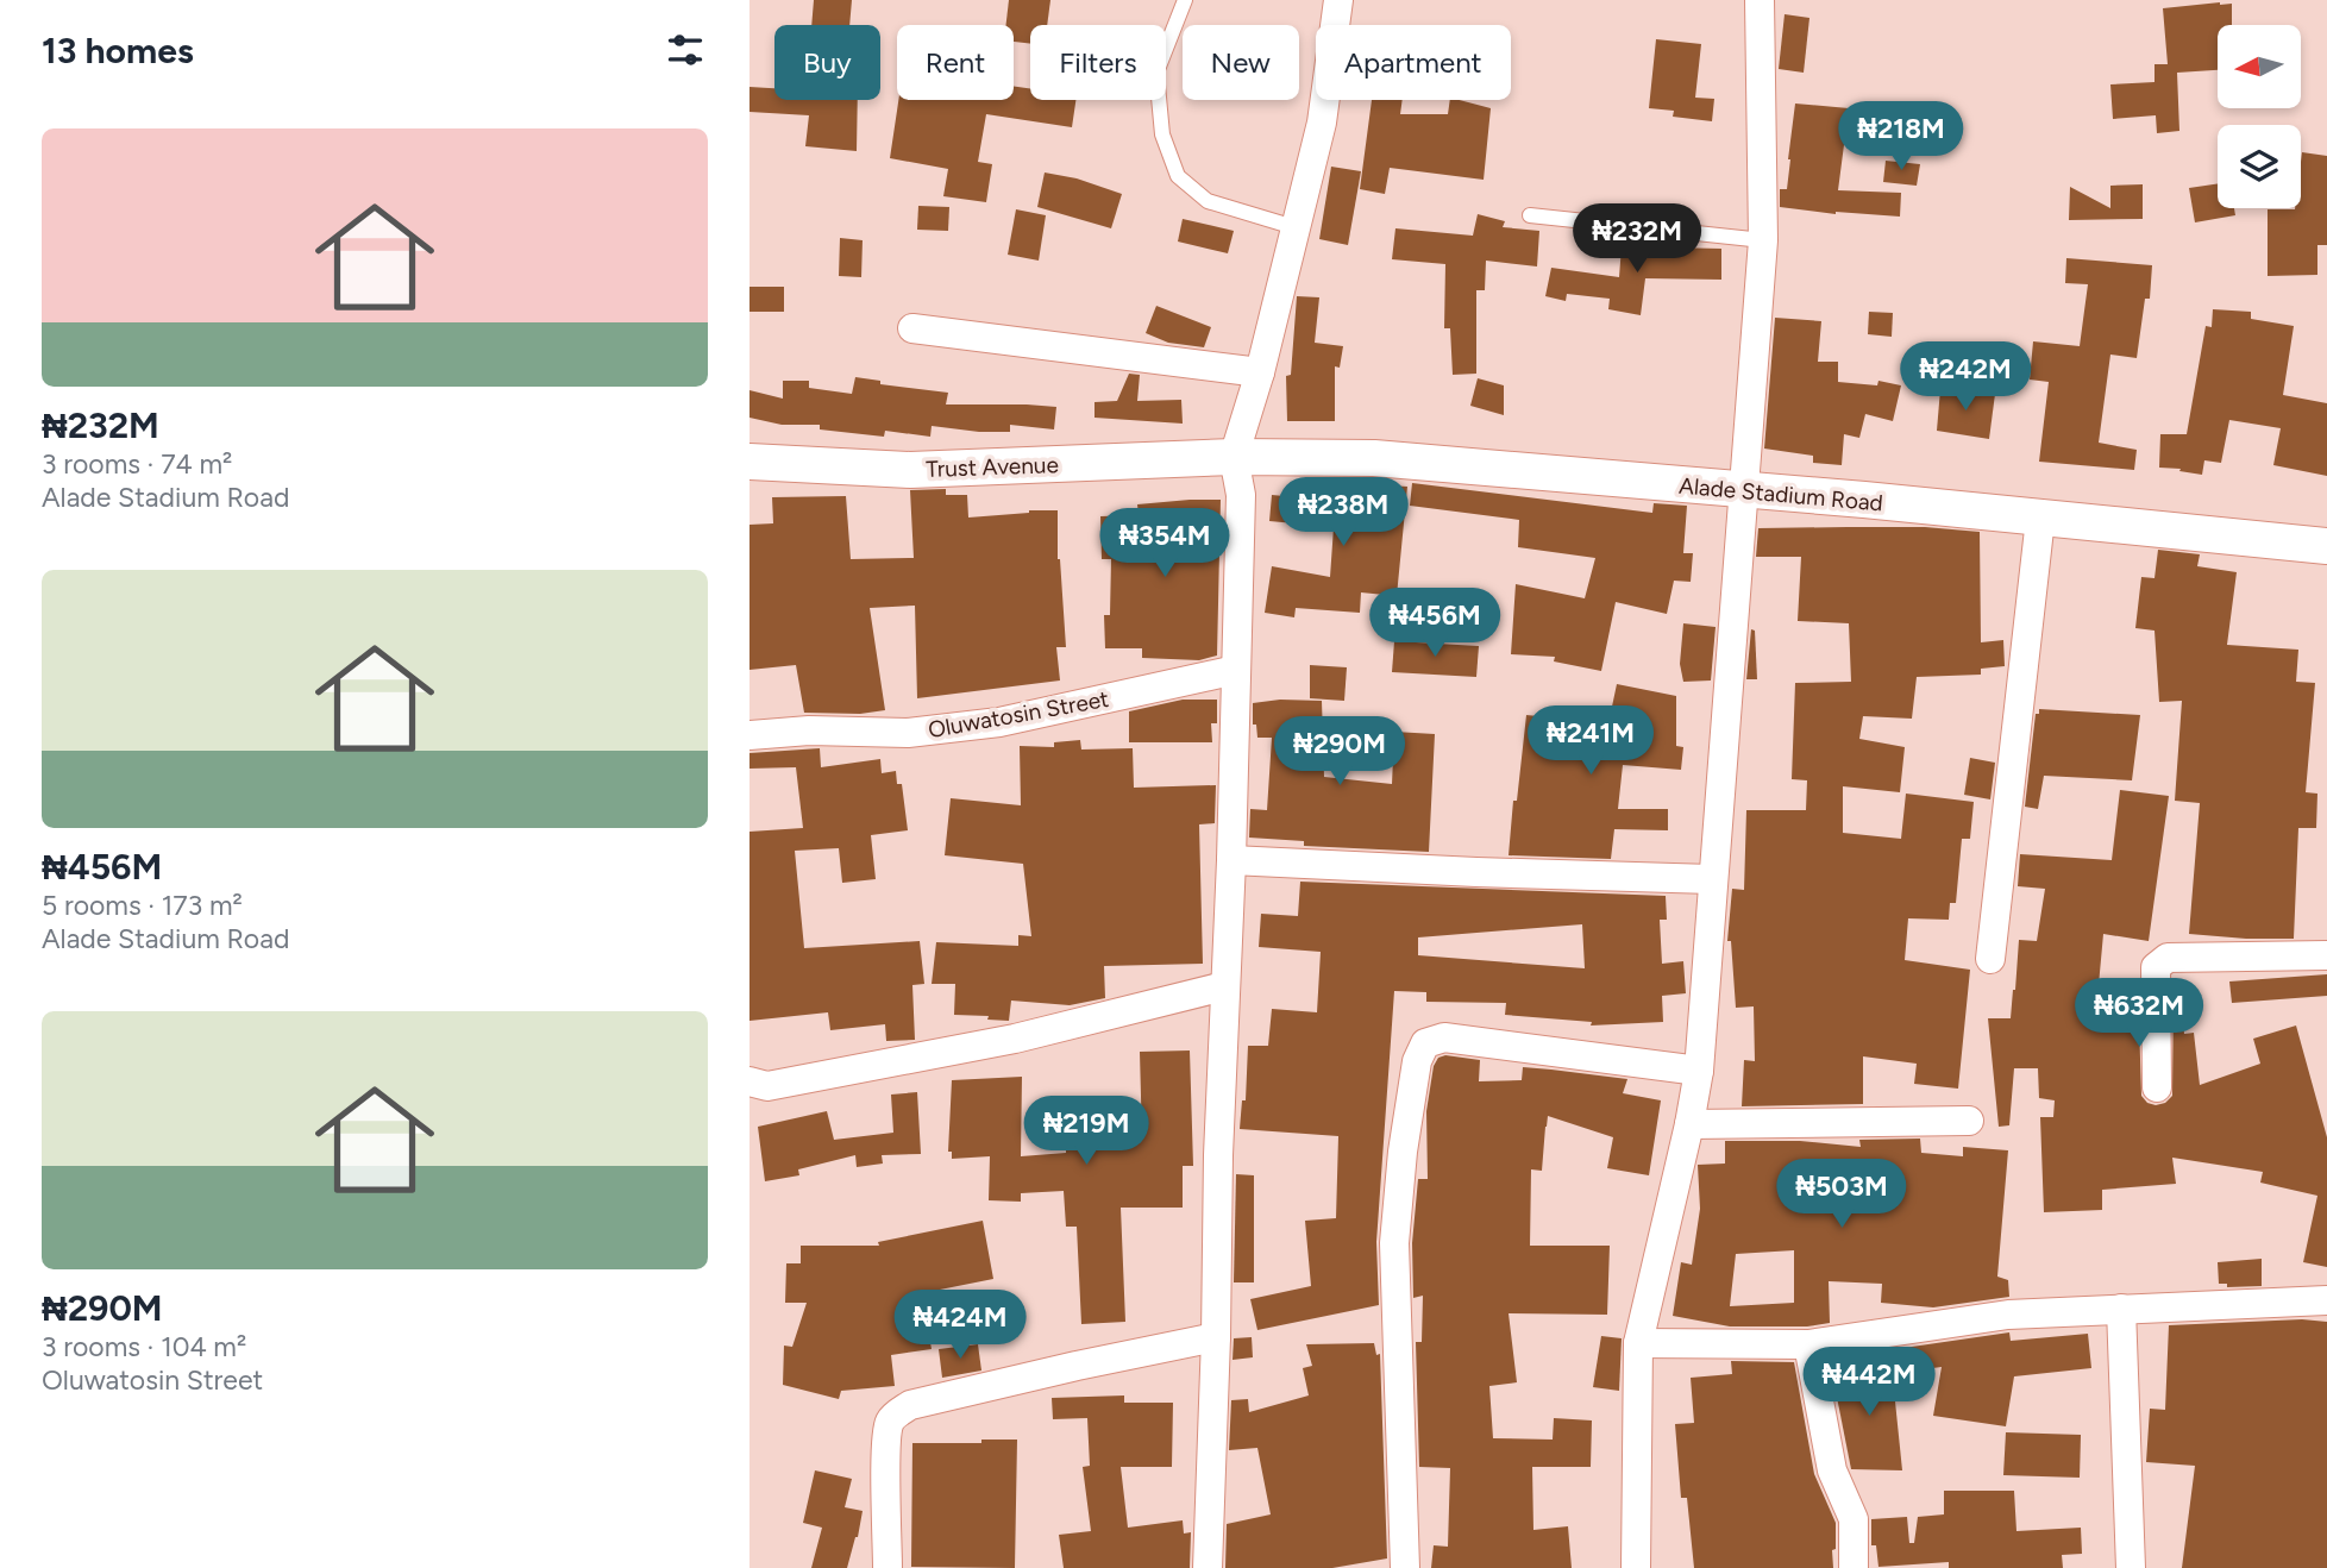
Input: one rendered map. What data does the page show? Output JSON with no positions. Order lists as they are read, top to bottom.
{
  "streets": {
    "street": ["Trust Avenue", "Alade Stadium Road", "Oluwatosin Street"]
  },
  "crossings": [
    ["Trust Avenue", "Alade Stadium Road"]
  ],
  "north": "left",
  "page": {
    "heading": "13 homes",
    "chip": [
      "Buy",
      "Rent",
      "Filters",
      "New",
      "Apartment"
    ],
    "list": [
      {
        "name": "₦232M",
        "note": "3 rooms · 74 m² · Alade Stadium Road"
      },
      {
        "name": "₦456M",
        "note": "5 rooms · 173 m² · Alade Stadium Road"
      },
      {
        "name": "₦290M",
        "note": "3 rooms · 104 m² · Oluwatosin Street"
      }
    ],
    "price": [
      "₦218M",
      "₦232M",
      "₦242M",
      "₦238M",
      "₦354M",
      "₦456M",
      "₦241M",
      "₦290M",
      "₦632M",
      "₦219M",
      "₦503M",
      "₦424M",
      "₦442M"
    ]
  }
}
